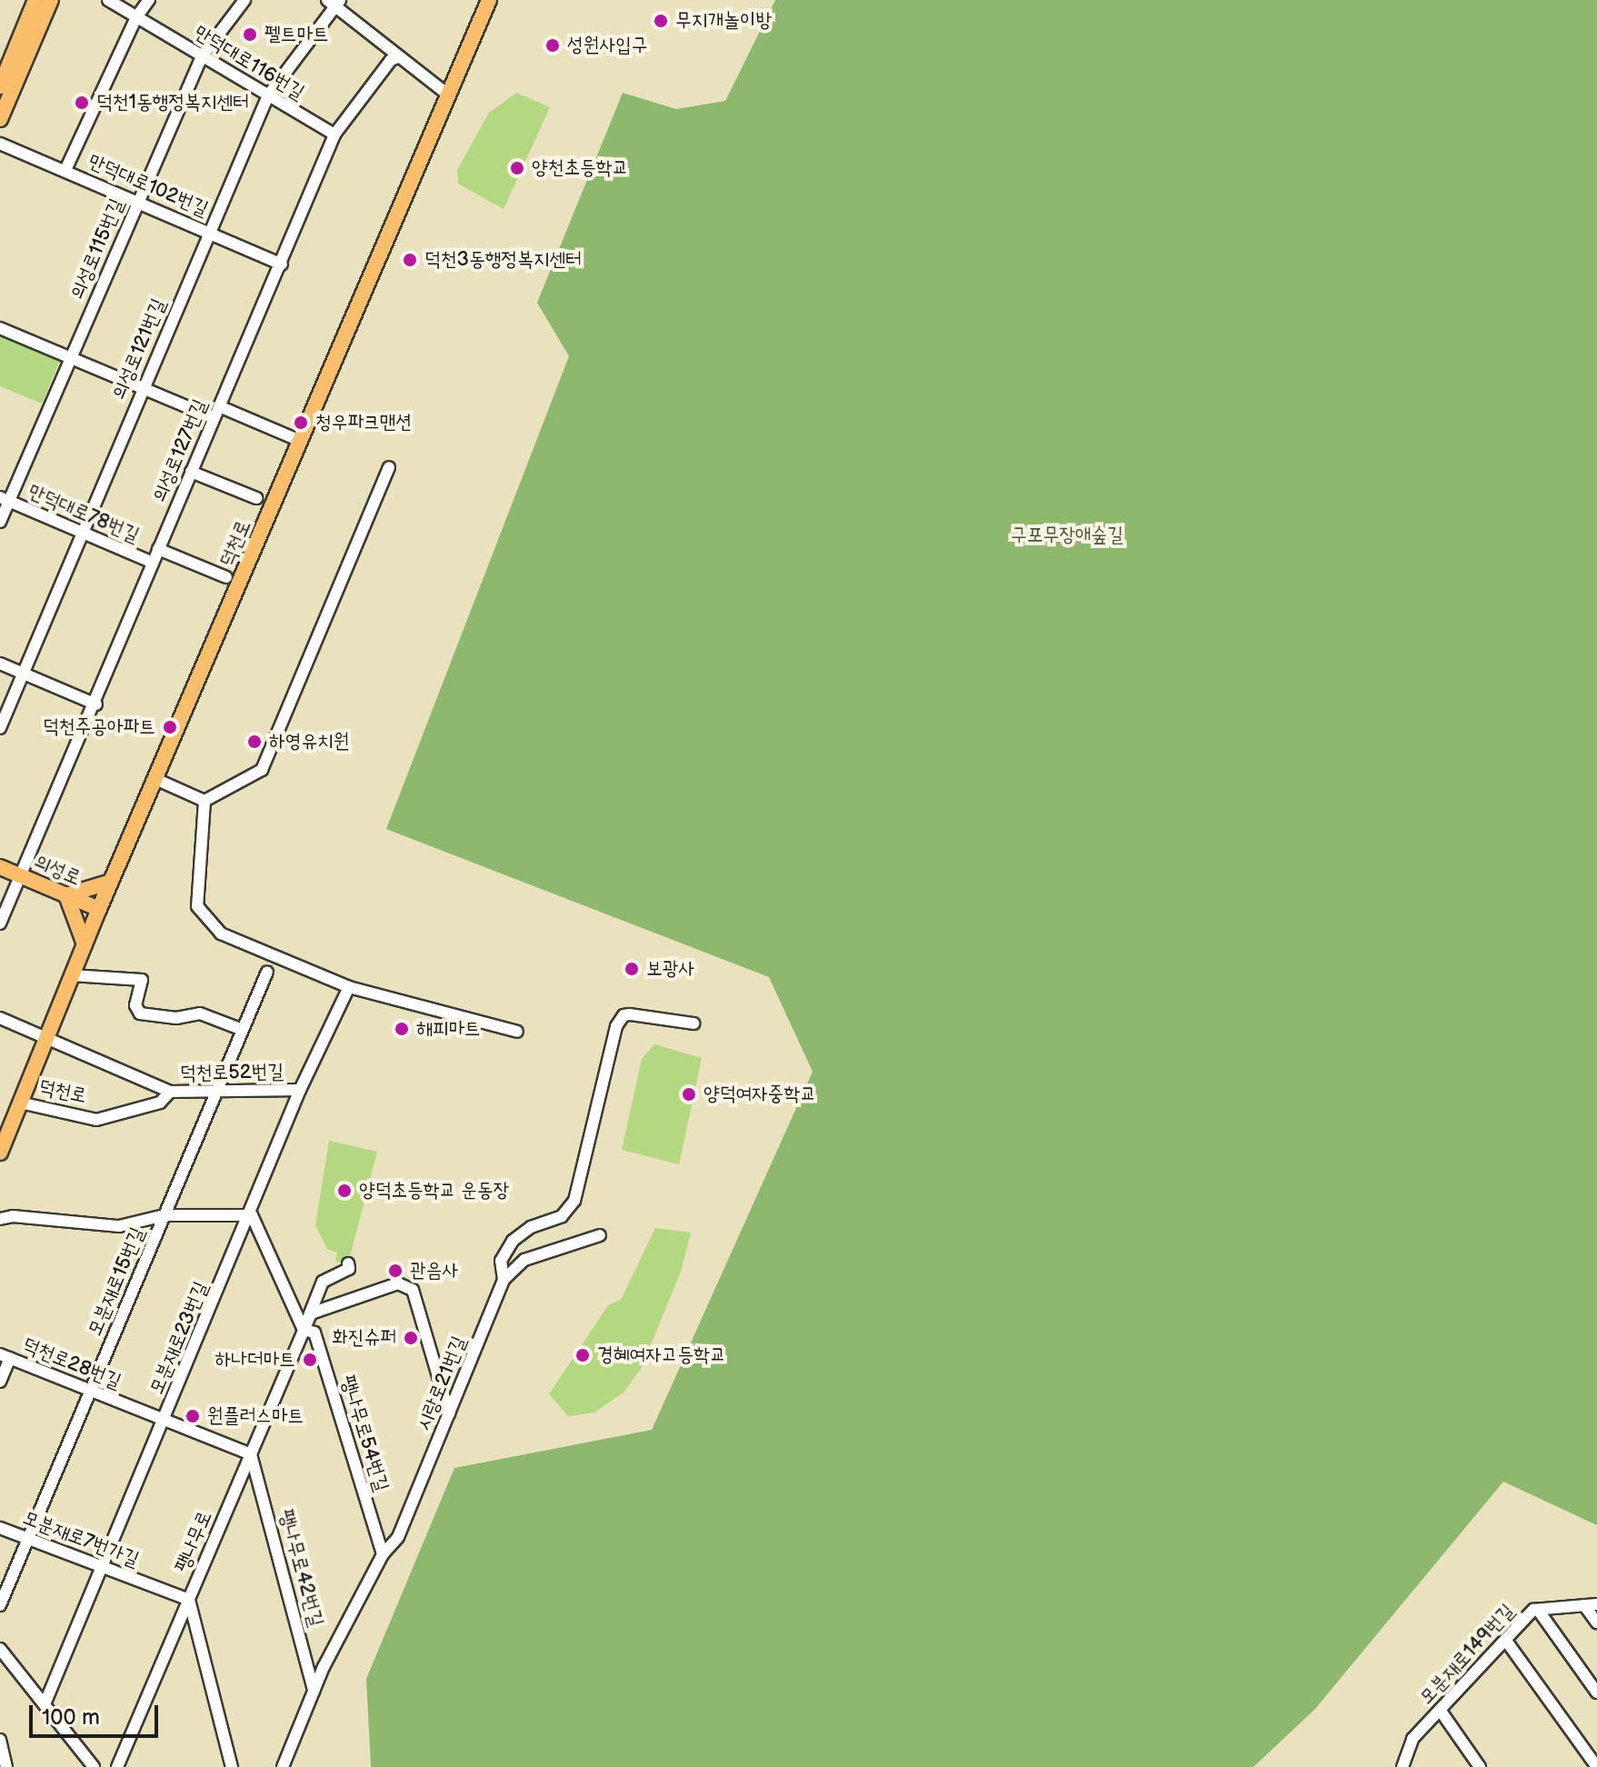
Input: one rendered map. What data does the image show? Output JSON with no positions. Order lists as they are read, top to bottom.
{
  "streets": {
    "main road": ["덕천로", "의성로"],
    "street": [
      "만덕대로116번길",
      "만덕대로102번길",
      "의성로115번길",
      "의성로121번길",
      "의성로127번길",
      "만덕대로78번길",
      "덕천로52번길",
      "모분재로15번길",
      "모분재로23번길",
      "덕천로28번길",
      "시랑로21번길",
      "팽나무로54번길",
      "모분재로7번가길",
      "팽나무로",
      "팽나무로42번길",
      "모분재로149번길"
    ]
  },
  "crossings": [
    ["만덕대로116번길", "의성로115번길"],
    ["만덕대로116번길", "의성로121번길"],
    ["만덕대로116번길", "의성로127번길"],
    ["만덕대로102번길", "의성로115번길"],
    ["만덕대로102번길", "의성로121번길"],
    ["만덕대로102번길", "의성로127번길"],
    ["의성로115번길", "만덕대로78번길"],
    ["의성로121번길", "만덕대로78번길"],
    ["의성로127번길", "만덕대로78번길"],
    ["의성로127번길", "의성로"],
    ["덕천로", "의성로"],
    ["덕천로", "덕천로52번길"],
    ["덕천로52번길", "모분재로15번길"],
    ["덕천로52번길", "모분재로23번길"],
    ["모분재로15번길", "덕천로28번길"],
    ["모분재로15번길", "모분재로7번가길"],
    ["모분재로23번길", "덕천로28번길"],
    ["모분재로23번길", "모분재로7번가길"],
    ["덕천로28번길", "팽나무로"],
    ["덕천로28번길", "팽나무로42번길"],
    ["시랑로21번길", "팽나무로54번길"],
    ["시랑로21번길", "팽나무로"],
    ["시랑로21번길", "팽나무로42번길"],
    ["팽나무로54번길", "팽나무로"],
    ["모분재로7번가길", "팽나무로"],
    ["팽나무로", "팽나무로42번길"]
  ],
  "parks": ["구포무장애숲길"],
  "places": [
    "무지개놀이방",
    "펠트마트",
    "성원사입구",
    "덕천1동행정복지센터",
    "양천초등학교",
    "덕천3동행정복지센터",
    "청우파크맨션",
    "덕천주공아파트",
    "하영유치원",
    "보광사",
    "해피마트",
    "양덕여자중학교",
    "양덕초등학교 운동장",
    "관음사",
    "화진슈퍼",
    "경혜여자고등학교",
    "하나더마트",
    "원플러스마트"
  ],
  "scale_bar": "100 m"
}
